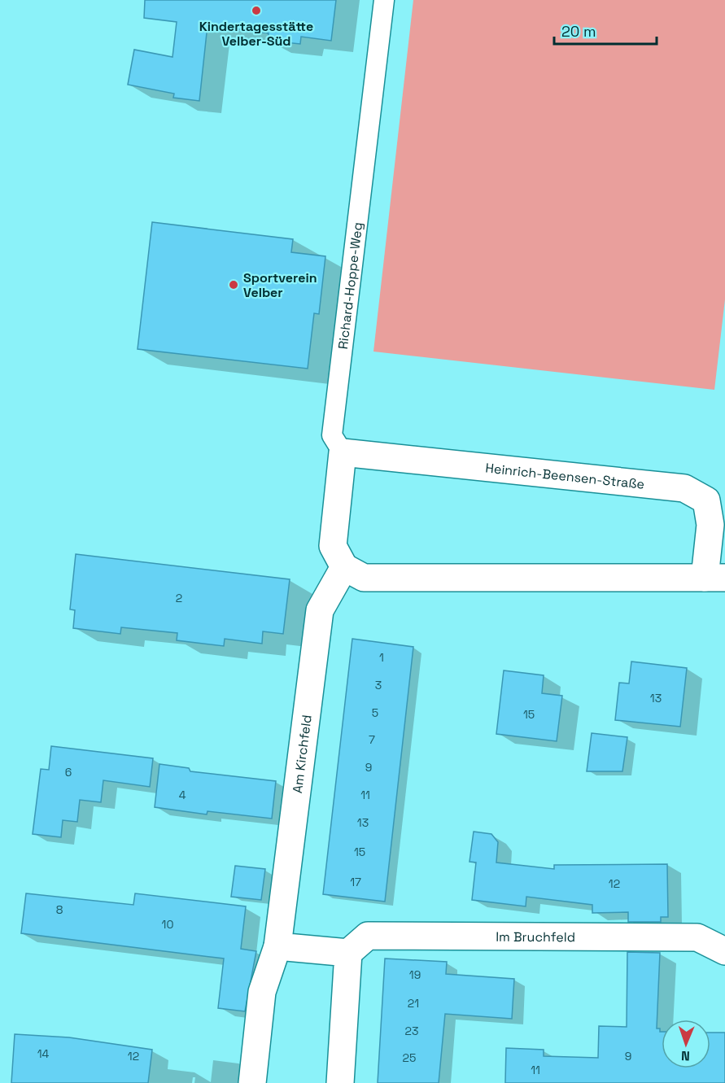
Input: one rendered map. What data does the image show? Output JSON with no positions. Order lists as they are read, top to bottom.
{
  "streets": {
    "street": ["Heinrich-Beensen-Straße", "Am Kirchfeld", "Im Bruchfeld"],
    "lane": ["Richard-Hoppe-Weg"]
  },
  "crossings": [
    ["Richard-Hoppe-Weg", "Heinrich-Beensen-Straße"],
    ["Heinrich-Beensen-Straße", "Am Kirchfeld"]
  ],
  "places": ["Kindertagesstätte Velber-Süd", "Sportverein Velber"],
  "house_numbers": [
    "2",
    "1",
    "3",
    "13",
    "5",
    "15",
    "7",
    "9",
    "6",
    "4",
    "11",
    "13",
    "15",
    "17",
    "12",
    "8",
    "10",
    "19",
    "21",
    "23",
    "14",
    "12",
    "9",
    "25",
    "11"
  ],
  "scale_bar": "20 m",
  "north": "bottom"
}
